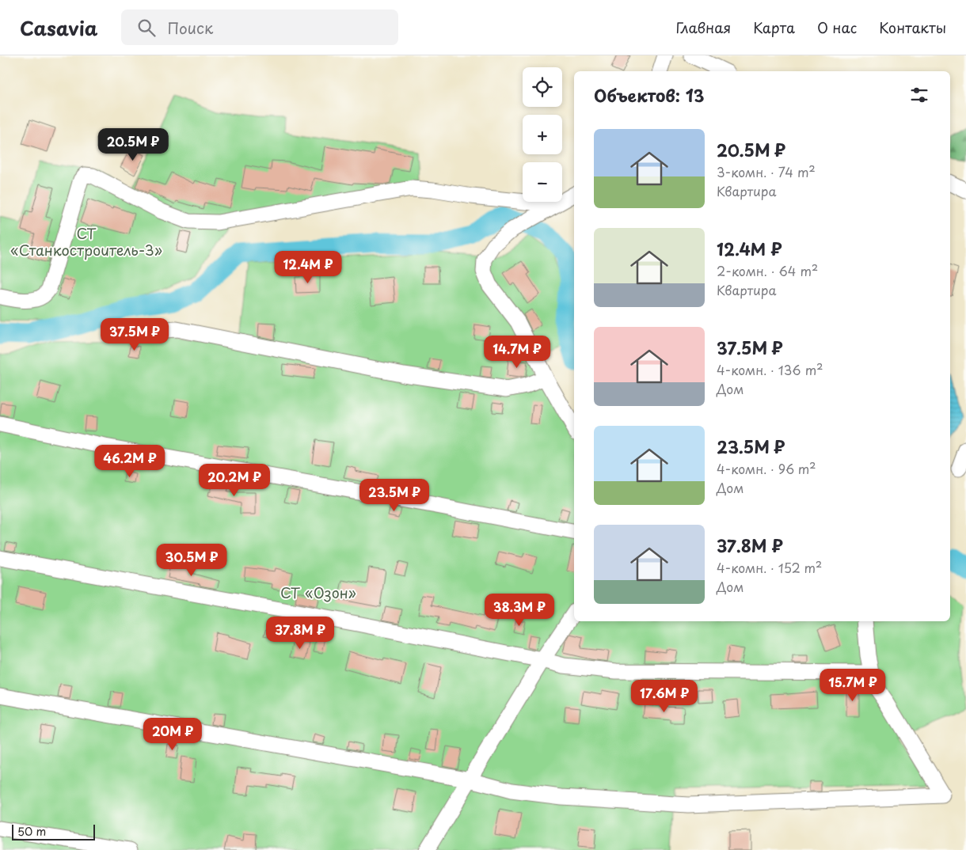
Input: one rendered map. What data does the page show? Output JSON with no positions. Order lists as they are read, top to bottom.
{
  "parks": ["СТ «Станкостроитель-3»", "СТ «Озон»"],
  "scale_bar": "50 m",
  "page": {
    "header": "Casavia",
    "search": "Поиск",
    "nav": [
      "Главная",
      "Карта",
      "О нас",
      "Контакты"
    ],
    "map_buttons": ["+", "−"],
    "heading": "Объектов: 13",
    "list": [
      {
        "name": "20.5M ₽",
        "note": "3-комн. · 74 m² · Квартира"
      },
      {
        "name": "12.4M ₽",
        "note": "2-комн. · 64 m² · Квартира"
      },
      {
        "name": "37.5M ₽",
        "note": "4-комн. · 136 m² · Дом"
      },
      {
        "name": "23.5M ₽",
        "note": "4-комн. · 96 m² · Дом"
      },
      {
        "name": "37.8M ₽",
        "note": "4-комн. · 152 m² · Дом"
      }
    ],
    "price": [
      "20.5M ₽",
      "12.4M ₽",
      "37.5M ₽",
      "14.7M ₽",
      "46.2M ₽",
      "20.2M ₽",
      "23.5M ₽",
      "30.5M ₽",
      "38.3M ₽",
      "37.8M ₽",
      "15.7M ₽",
      "17.6M ₽",
      "20M ₽"
    ],
    "scale": "50 m"
  }
}
